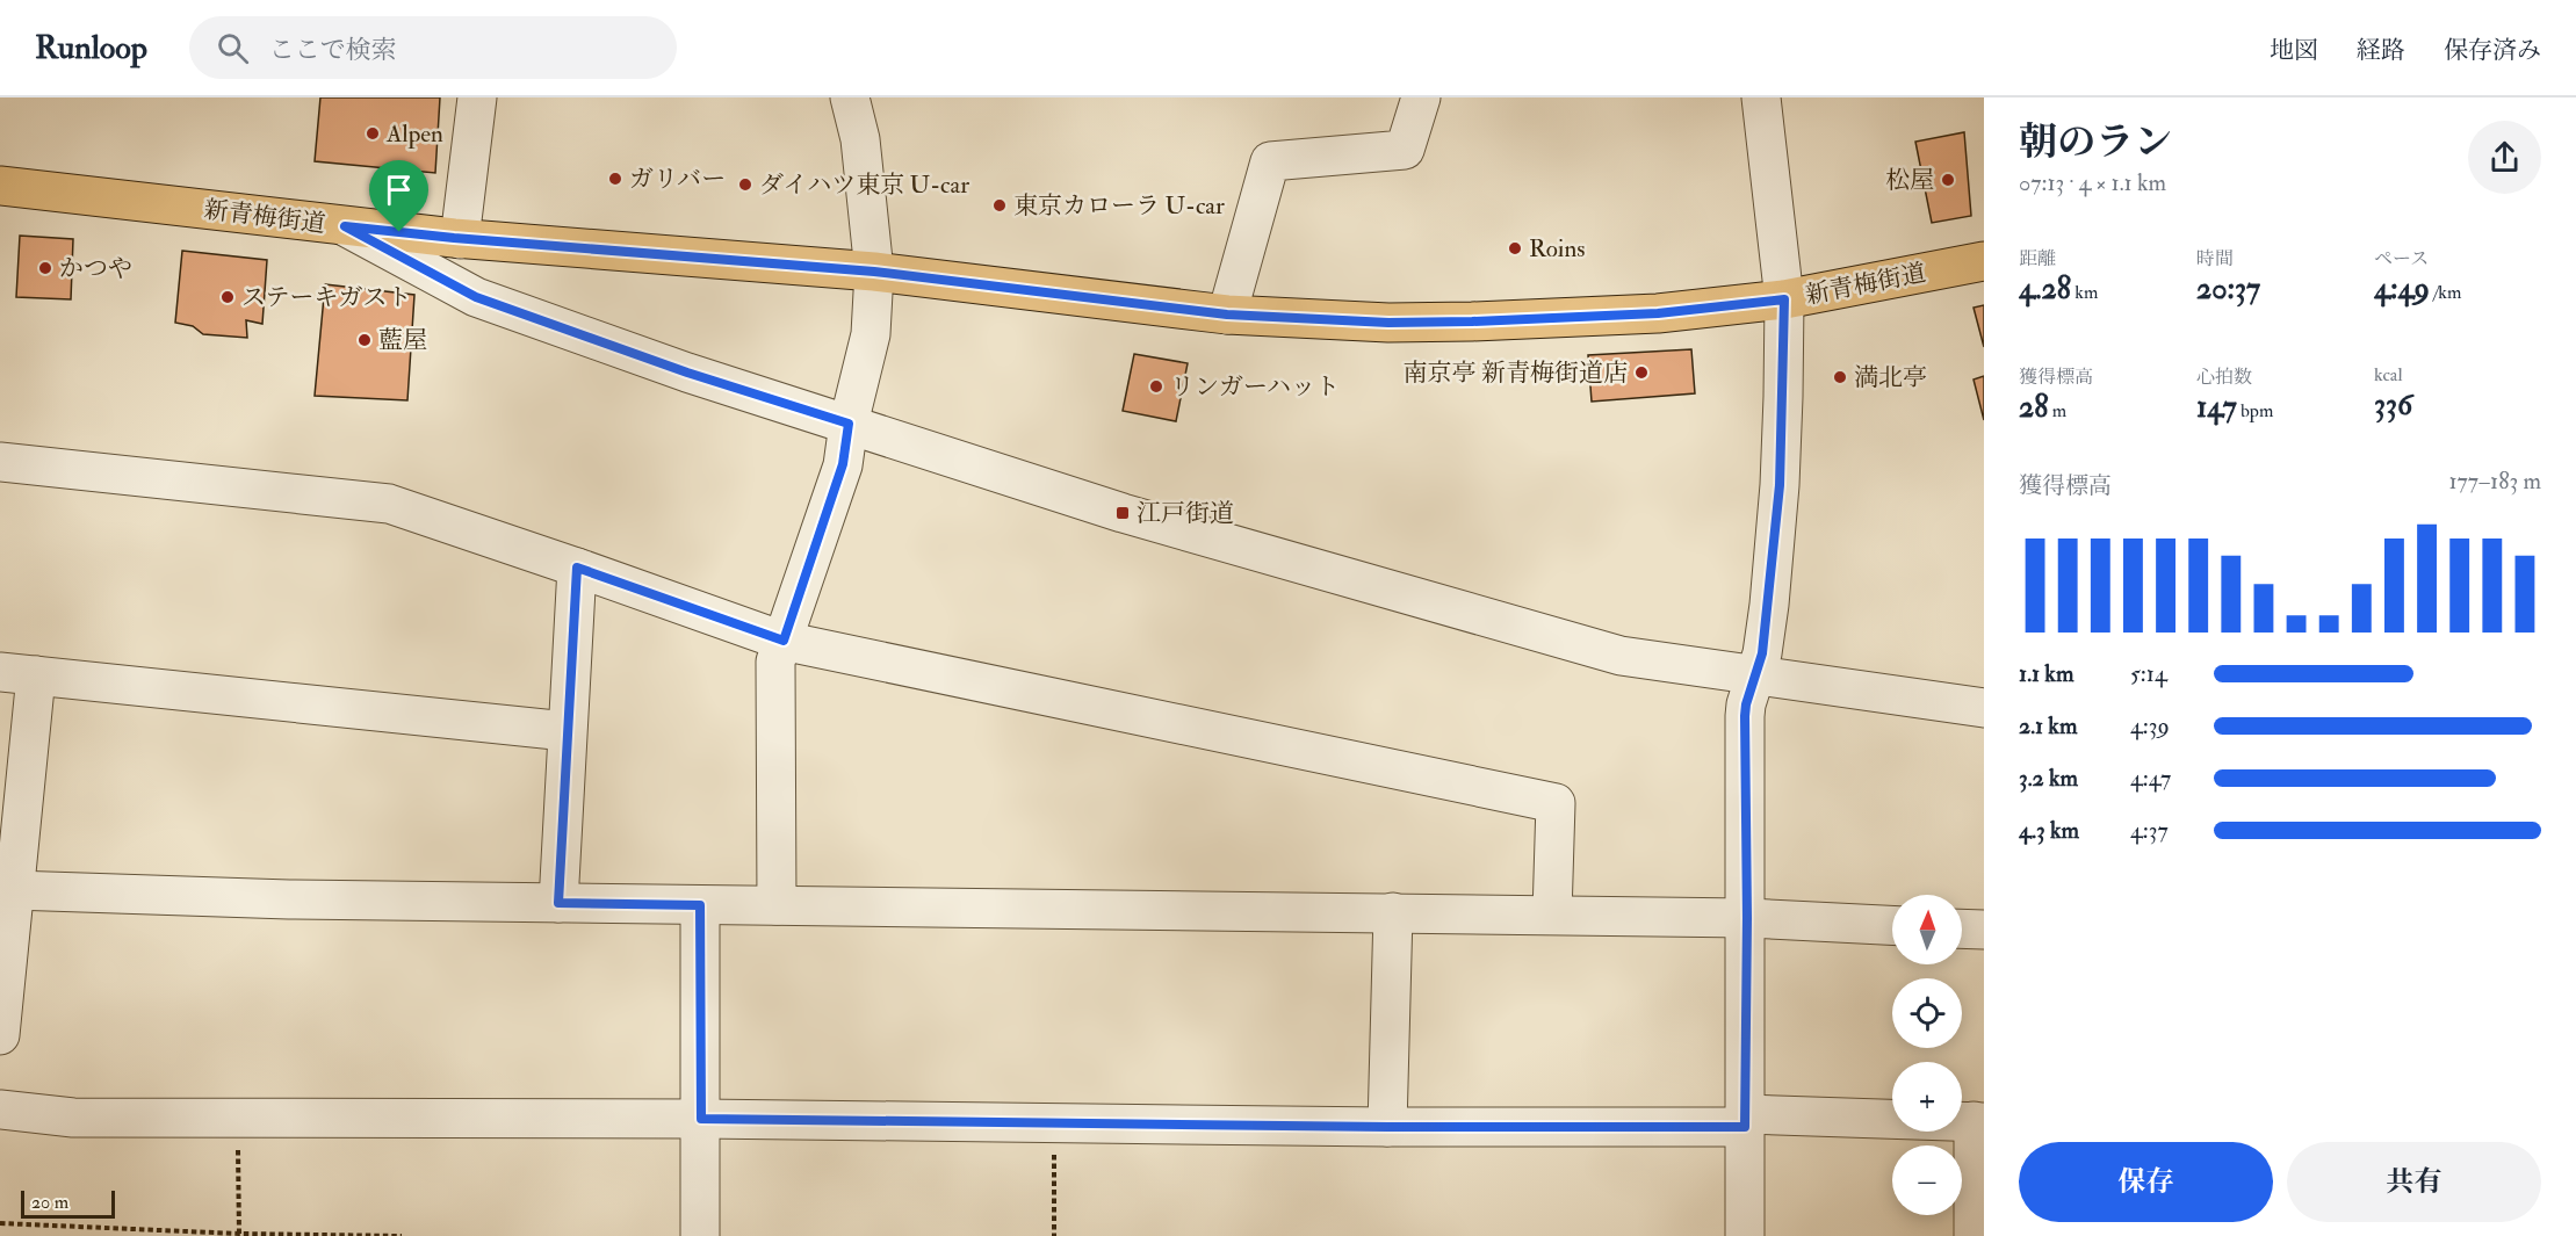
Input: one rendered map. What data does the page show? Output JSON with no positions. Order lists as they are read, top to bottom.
{
  "streets": {
    "main road": ["新青梅街道"]
  },
  "places": {
    "other": [
      "Alpen",
      "ガリバー",
      "松屋",
      "ダイハツ東京 U-car",
      "東京カローラ U-car",
      "Roins",
      "かつや",
      "ステーキガスト",
      "藍屋",
      "南京亭 新青梅街道店",
      "満北亭",
      "リンガーハット"
    ],
    "transit": ["江戸街道"]
  },
  "scale_bar": "20 m",
  "north": "top",
  "page": {
    "header": "Runloop",
    "search": "ここで検索",
    "nav": ["地図", "経路", "保存済み"],
    "heading": ["朝のラン", "07:13 · 4 × 1.1 km"],
    "stats": [
      ["距離", "4.28 km"],
      ["時間", "20:37"],
      ["ペース", "4:49 /km"],
      ["獲得標高", "28 m"],
      ["心拍数", "147 bpm"],
      ["kcal", "336"]
    ],
    "chart": ["獲得標高", "177–183 m"],
    "list": [
      {
        "name": "1.1 km",
        "note": "5:14"
      },
      {
        "name": "2.1 km",
        "note": "4:39"
      },
      {
        "name": "3.2 km",
        "note": "4:47"
      },
      {
        "name": "4.3 km",
        "note": "4:37"
      }
    ],
    "map_buttons": ["+", "−"],
    "buttons": ["保存", "共有"],
    "scale": "20 m"
  }
}
